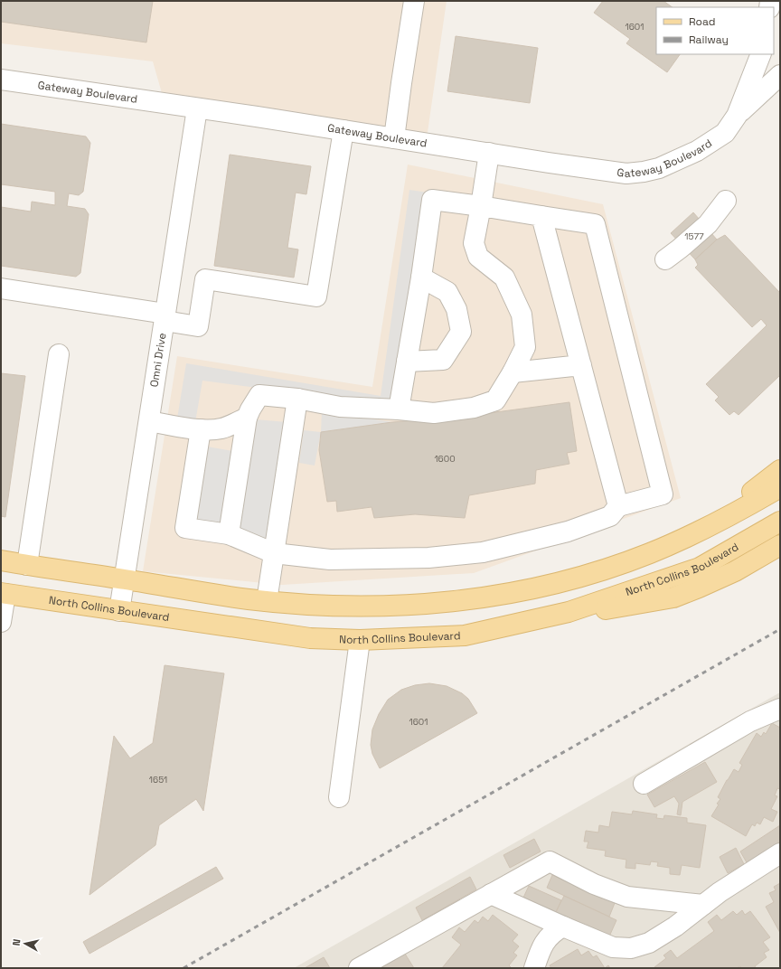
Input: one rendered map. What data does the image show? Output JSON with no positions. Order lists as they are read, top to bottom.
{
  "streets": {
    "main road": ["North Collins Boulevard"],
    "street": ["Gateway Boulevard", "Omni Drive"]
  },
  "crossings": [
    ["Gateway Boulevard", "Omni Drive"],
    ["Omni Drive", "North Collins Boulevard"]
  ],
  "house_numbers": [
    "1601",
    "1577",
    "1600",
    "1601",
    "1651"
  ],
  "legend": ["Road", "Railway"],
  "north": "left"
}
